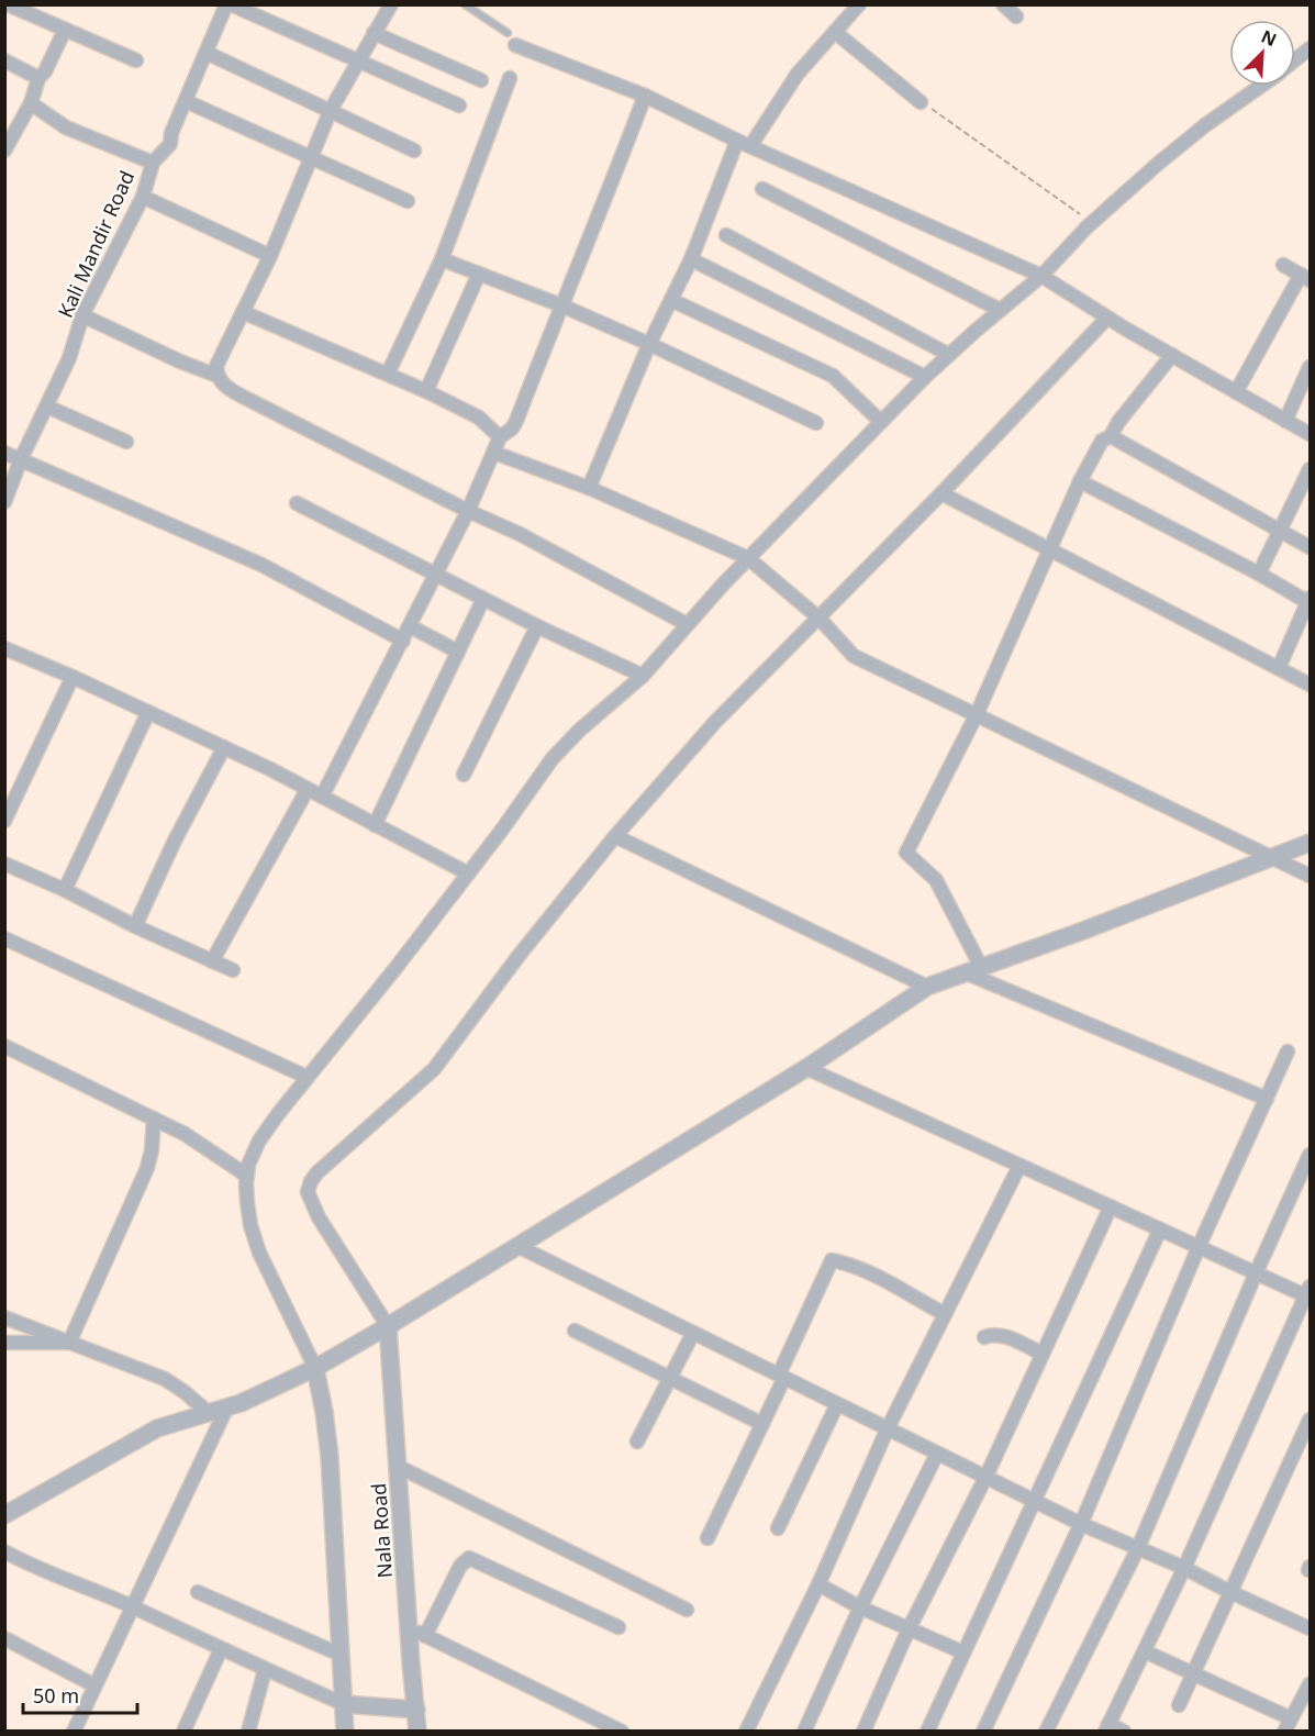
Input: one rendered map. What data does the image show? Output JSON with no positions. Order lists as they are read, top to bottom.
{
  "streets": {
    "street": ["Kali Mandir Road", "Nala Road"]
  },
  "scale_bar": "50 m",
  "north": "top right"
}
